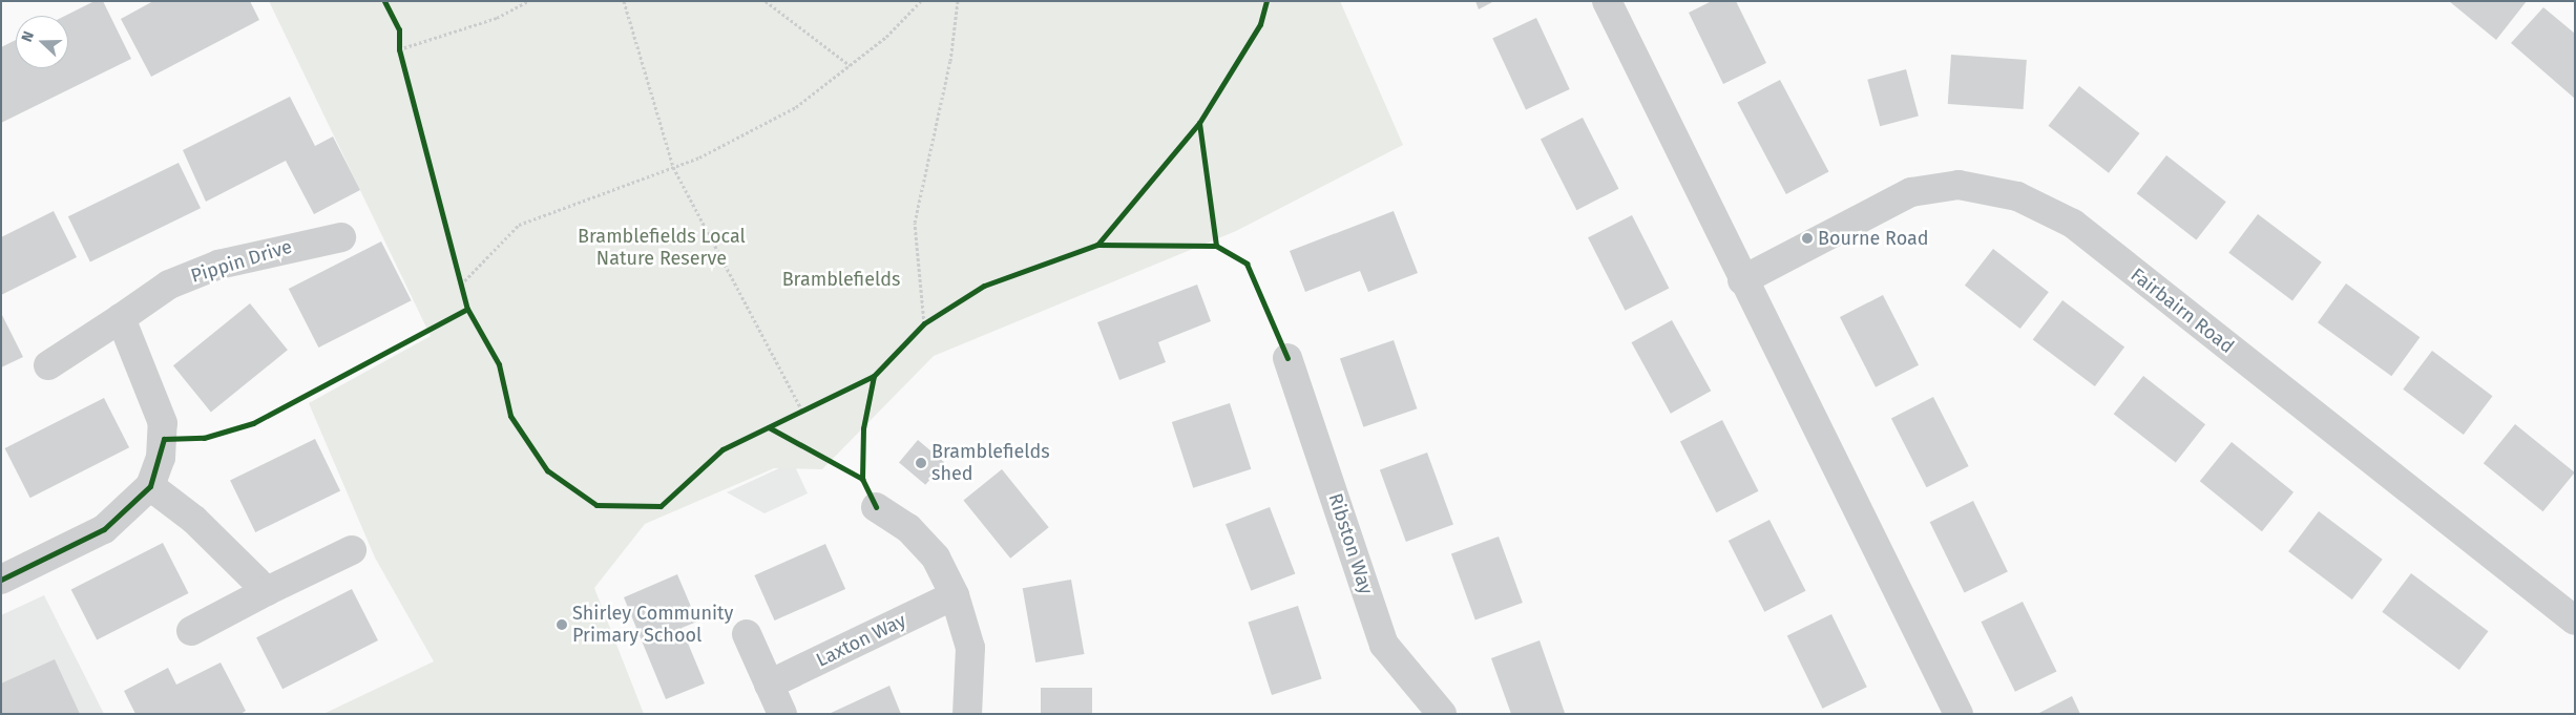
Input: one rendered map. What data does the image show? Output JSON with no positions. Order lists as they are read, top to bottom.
{
  "streets": {
    "street": [
      "Pippin Drive",
      "Fairbairn Road",
      "Ribston Way",
      "Laxton Way"
    ]
  },
  "parks": ["Bramblefields Local Nature Reserve", "Bramblefields"],
  "places": ["Bourne Road", "Bramblefields shed", "Shirley Community Primary School"],
  "north": "left"
}
